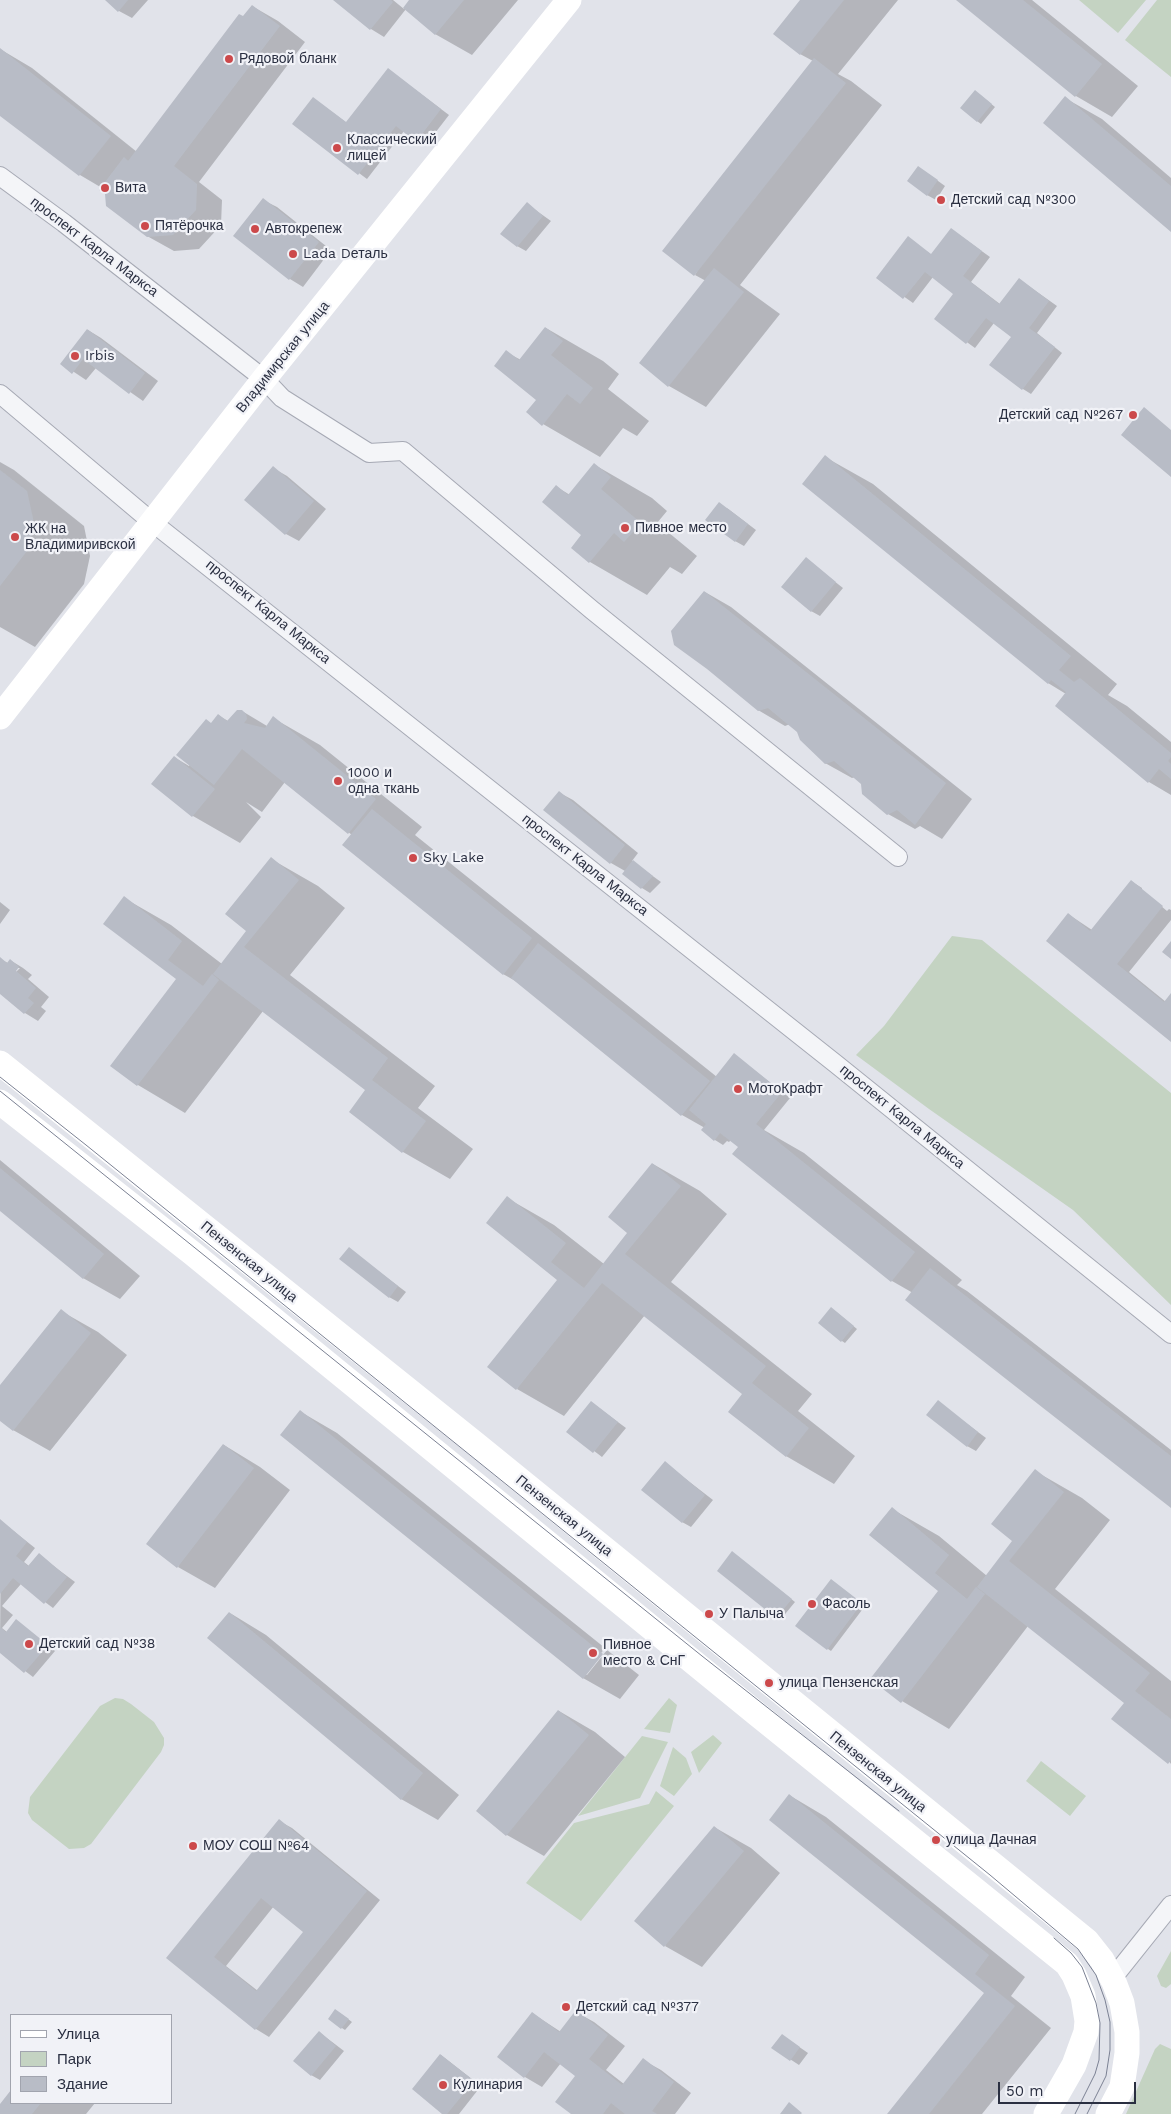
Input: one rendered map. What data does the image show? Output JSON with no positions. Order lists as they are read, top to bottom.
{
  "streets": {
    "main road": ["Владимирская улица", "Пензенская улица"],
    "street": ["проспект Карла Маркса"]
  },
  "crossings": [
    ["проспект Карла Маркса", "Владимирская улица"]
  ],
  "places": [
    "Рядовой бланк",
    "Классический лицей",
    "Вита",
    "Детский сад №300",
    "Пятёрочка",
    "Автокрепеж",
    "Lada Dеталь",
    "Irbis",
    "Детский сад №267",
    "Пивное место",
    "ЖК на Владимиривской",
    "1000 и одна ткань",
    "Sky Lake",
    "МотоКрафт",
    "Фасоль",
    "У Палыча",
    "Детский сад №38",
    "Пивное место & СнГ",
    "улица Пензенская",
    "улица Дачная",
    "МОУ СОШ №64",
    "Детский сад №377",
    "Кулинария"
  ],
  "legend": ["Улица", "Парк", "Здание"],
  "scale_bar": "50 m"
}
